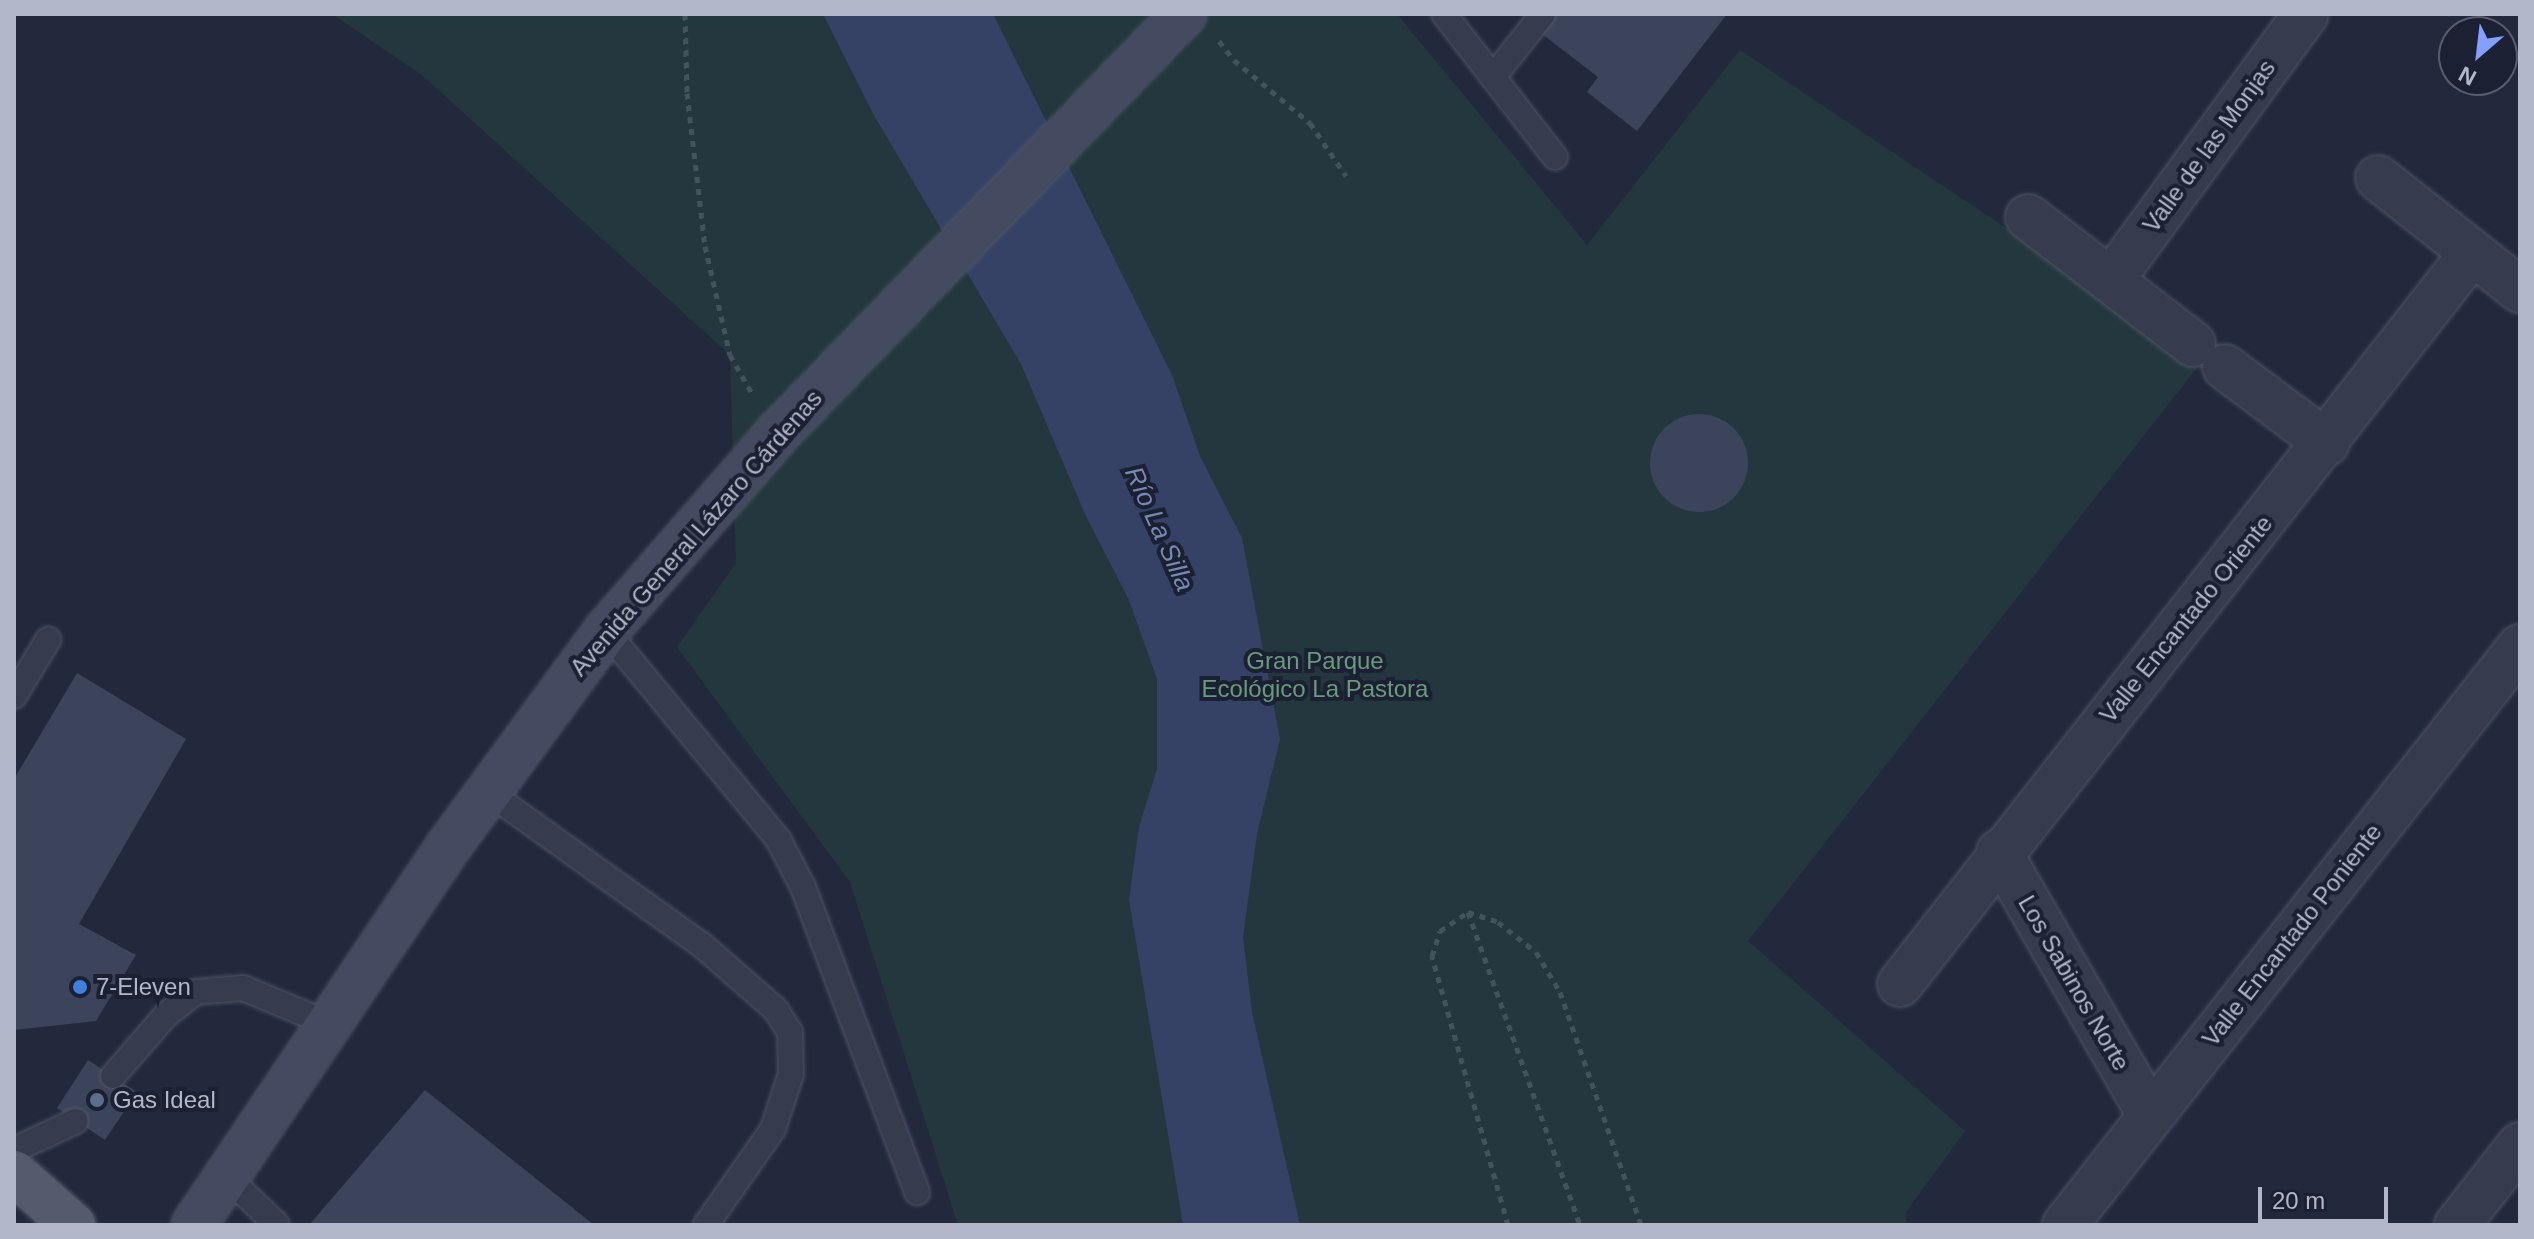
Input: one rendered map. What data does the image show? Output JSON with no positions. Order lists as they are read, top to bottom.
{
  "streets": {
    "street": [
      "Valle de las Monjas",
      "Avenida General Lázaro Cárdenas",
      "Valle Encantado Oriente",
      "Valle Encantado Poniente",
      "Los Sabinos Norte"
    ]
  },
  "crossings": [
    ["Valle Encantado Oriente", "Los Sabinos Norte"],
    ["Valle Encantado Poniente", "Los Sabinos Norte"]
  ],
  "water": ["Río La Silla"],
  "parks": ["Gran Parque Ecológico La Pastora"],
  "places": ["7-Eleven", "Gas Ideal"],
  "scale_bar": "20 m",
  "north": "bottom left"
}
